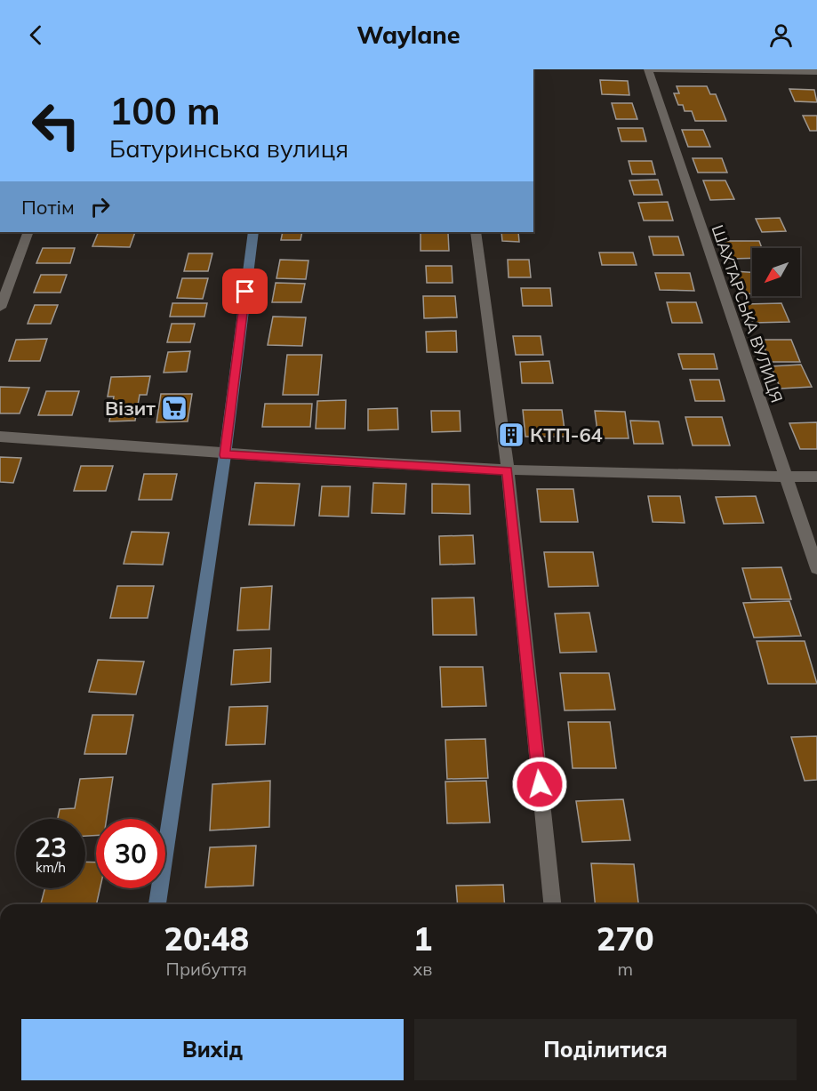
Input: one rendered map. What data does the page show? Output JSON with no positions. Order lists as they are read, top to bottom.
{
  "streets": {
    "street": ["ШАХТАРСЬКА ВУЛИЦЯ"]
  },
  "places": {
    "supermarket": ["Візит"],
    "building": ["КТП-64"]
  },
  "north": "bottom left",
  "page": {
    "header": "Waylane",
    "turn": ["100 m", "Батуринська вулиця"],
    "then": "Потім",
    "speed": "23 km/h",
    "limit": "30",
    "eta": [
      "20:48",
      "Прибуття",
      "1",
      "хв",
      "270",
      "m"
    ],
    "buttons": ["Вихід", "Поділитися"]
  }
}
